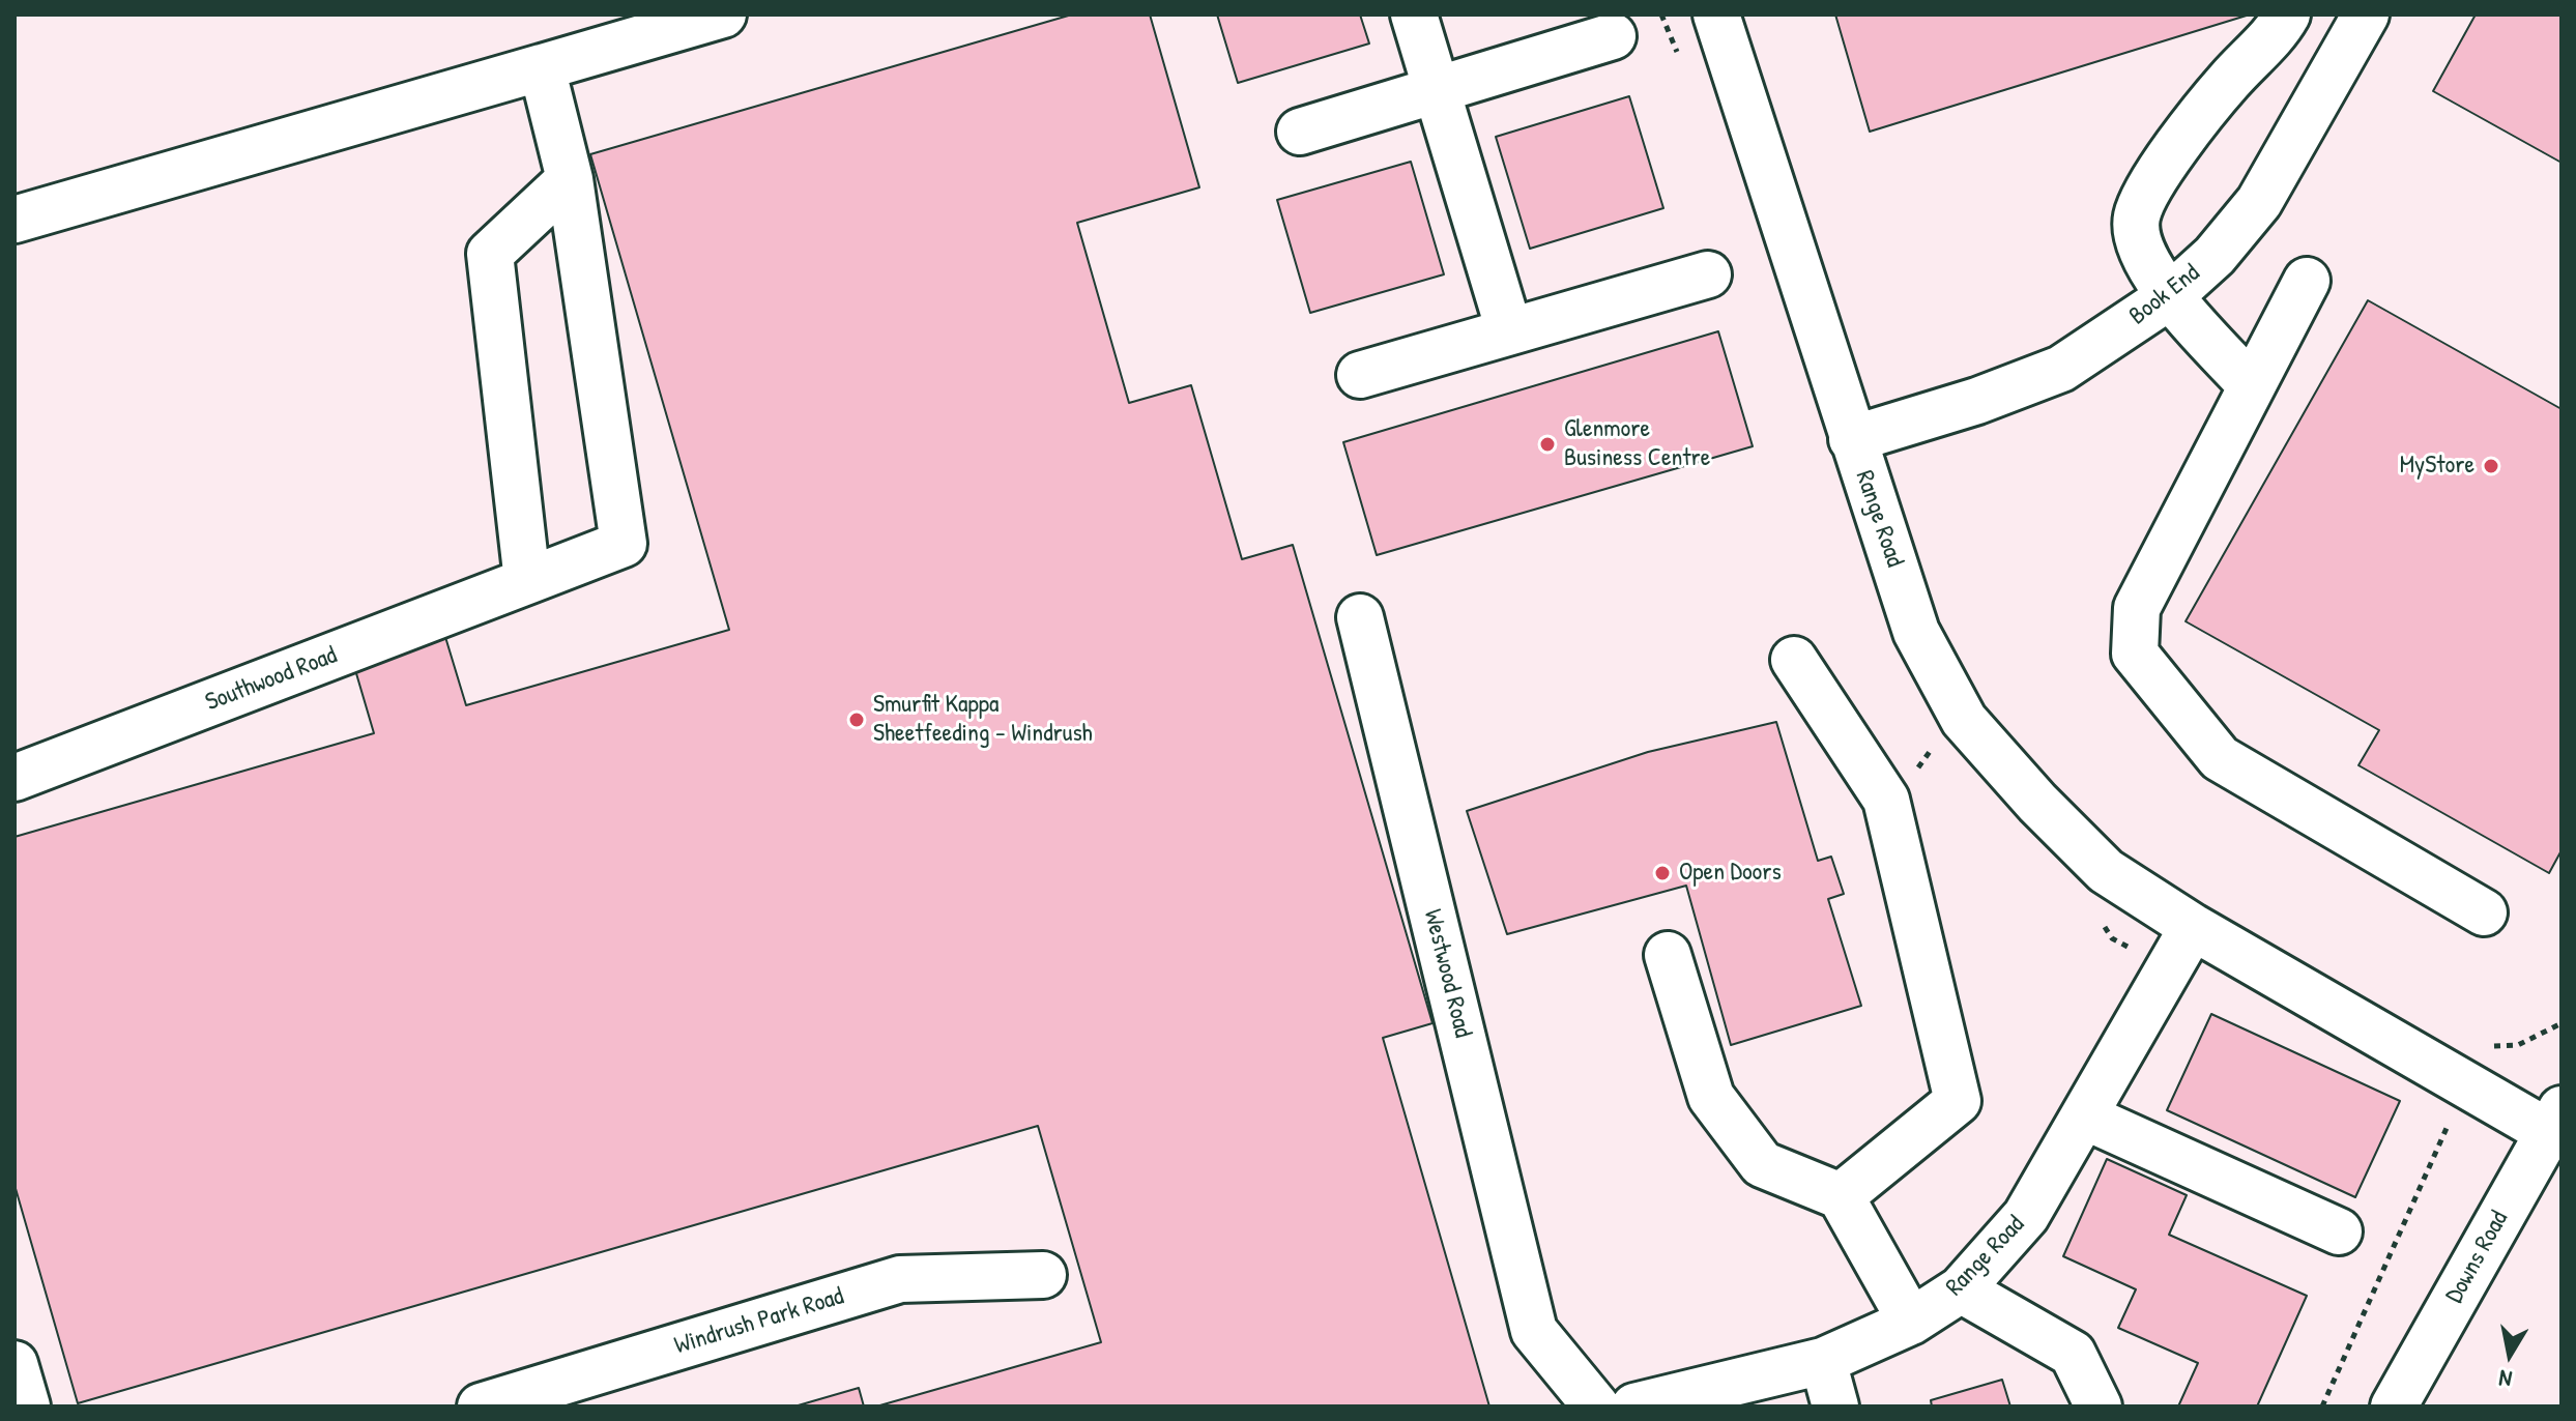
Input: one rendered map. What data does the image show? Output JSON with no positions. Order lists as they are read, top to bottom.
{
  "streets": {
    "street": [
      "Book End",
      "Range Road",
      "Southwood Road",
      "Westwood Road",
      "Downs Road",
      "Windrush Park Road"
    ]
  },
  "crossings": [
    ["Book End", "Range Road"],
    ["Range Road", "Downs Road"]
  ],
  "places": [
    "Glenmore Business Centre",
    "MyStore",
    "Smurfit Kappa Sheetfeeding - Windrush",
    "Open Doors"
  ],
  "north": "bottom"
}
